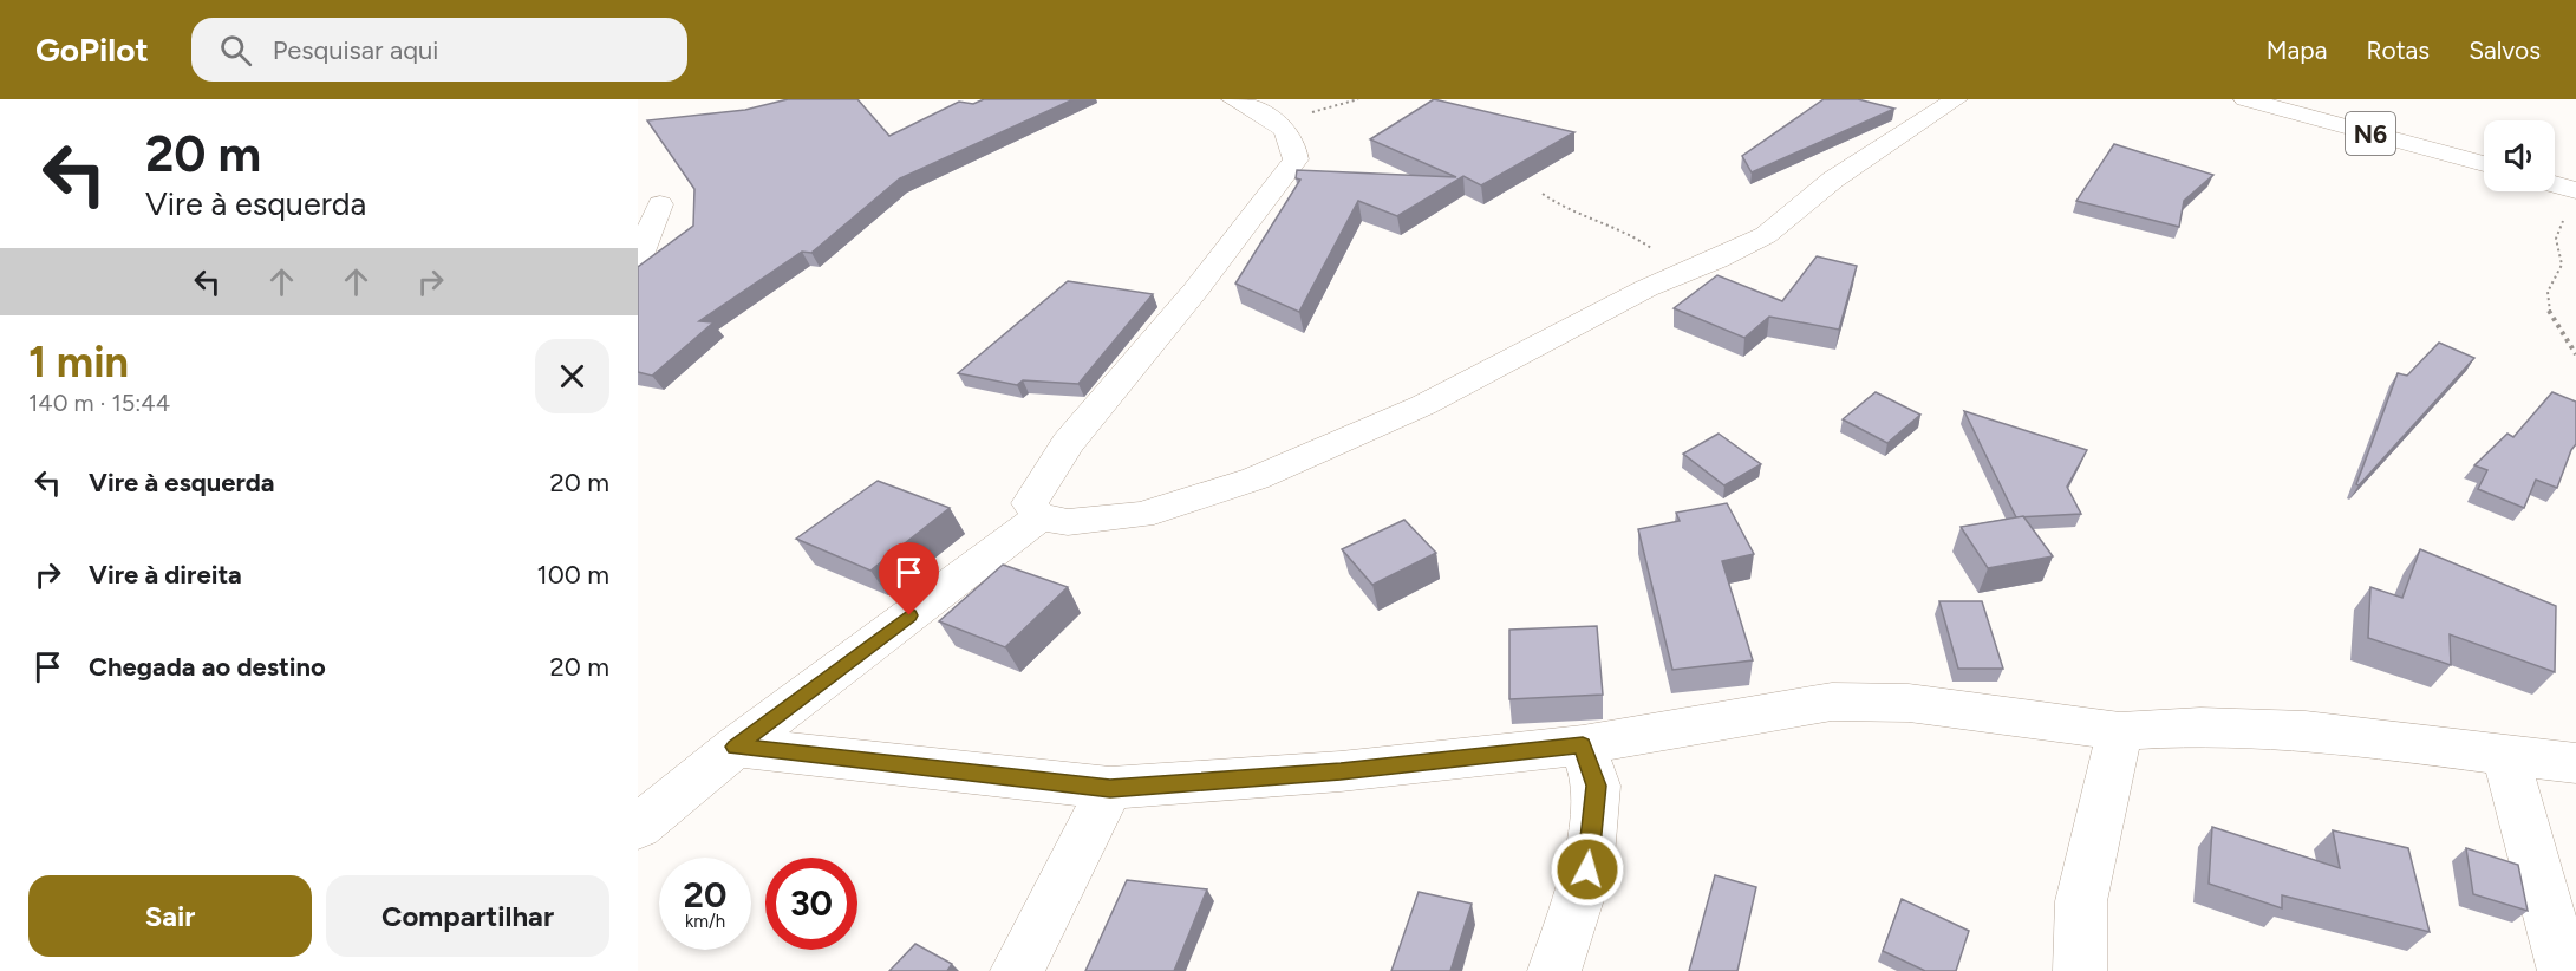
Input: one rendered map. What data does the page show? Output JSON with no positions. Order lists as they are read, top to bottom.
{
  "streets": {
    "main road": ["N6"]
  },
  "page": {
    "header": "GoPilot",
    "search": "Pesquisar aqui",
    "nav": ["Mapa", "Rotas", "Salvos"],
    "turn": ["20 m", "Vire à esquerda"],
    "heading": ["1 min", "140 m · 15:44"],
    "list": [
      {
        "name": "Vire à esquerda",
        "value": "20 m"
      },
      {
        "name": "Vire à direita",
        "value": "100 m"
      },
      {
        "name": "Chegada ao destino",
        "value": "20 m"
      }
    ],
    "speed": "20 km/h",
    "limit": "30",
    "buttons": ["Sair", "Compartilhar"]
  }
}
